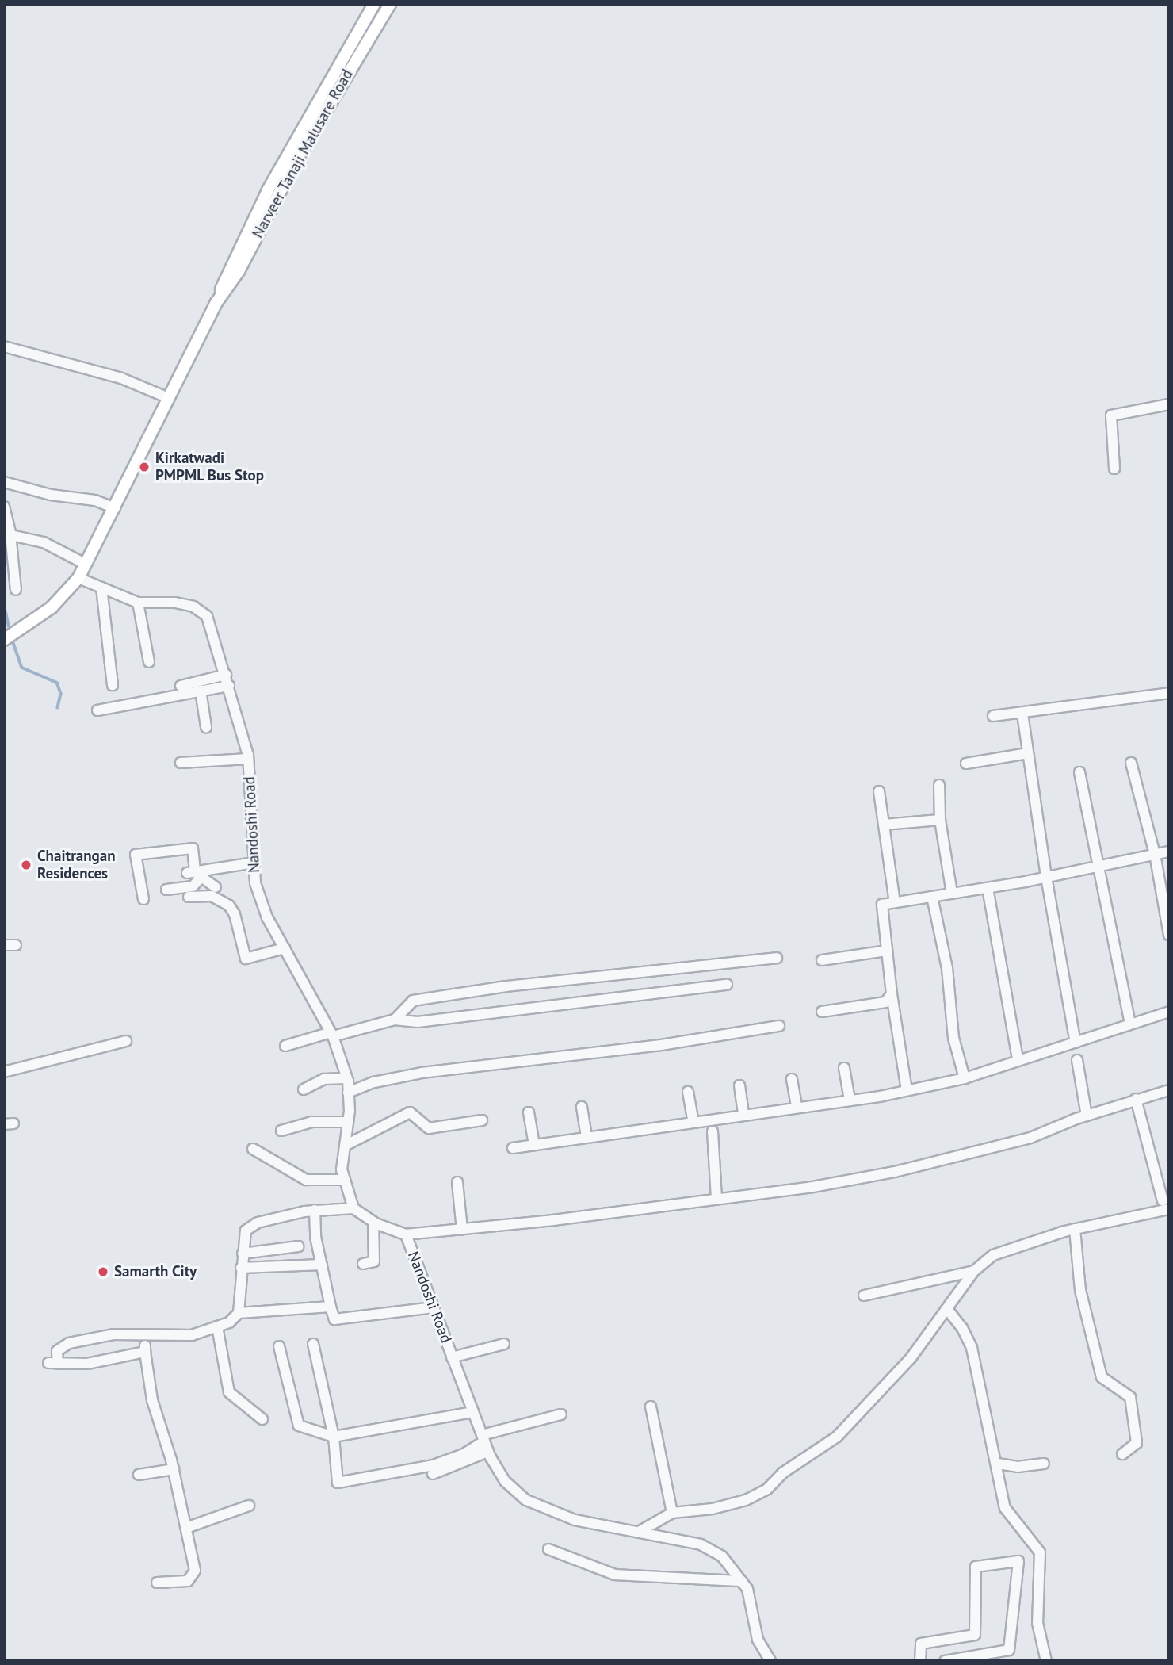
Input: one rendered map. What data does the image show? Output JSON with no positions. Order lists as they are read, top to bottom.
{
  "streets": {
    "main road": ["Narveer Tanaji Malusare Road"],
    "street": ["Nandoshi Road"]
  },
  "crossings": [
    ["Narveer Tanaji Malusare Road", "Nandoshi Road"]
  ],
  "places": ["Kirkatwadi PMPML Bus Stop", "Chaitrangan Residences", "Samarth City"]
}
